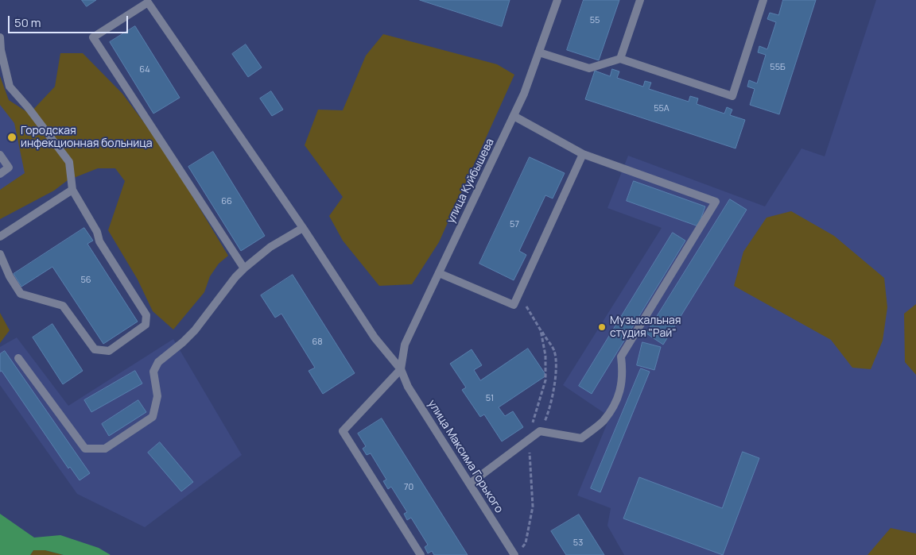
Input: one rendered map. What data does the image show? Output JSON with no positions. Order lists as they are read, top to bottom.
{
  "streets": {
    "street": ["улица Куйбышева", "улица Максима Горького"]
  },
  "crossings": [
    ["улица Куйбышева", "улица Максима Горького"]
  ],
  "places": ["Городская инфекционная больница", "Музыкальная студия \"Рай\""],
  "house_numbers": [
    "55",
    "55Б",
    "64",
    "55А",
    "66",
    "57",
    "56",
    "68",
    "51",
    "70",
    "53"
  ],
  "scale_bar": "50 m"
}
